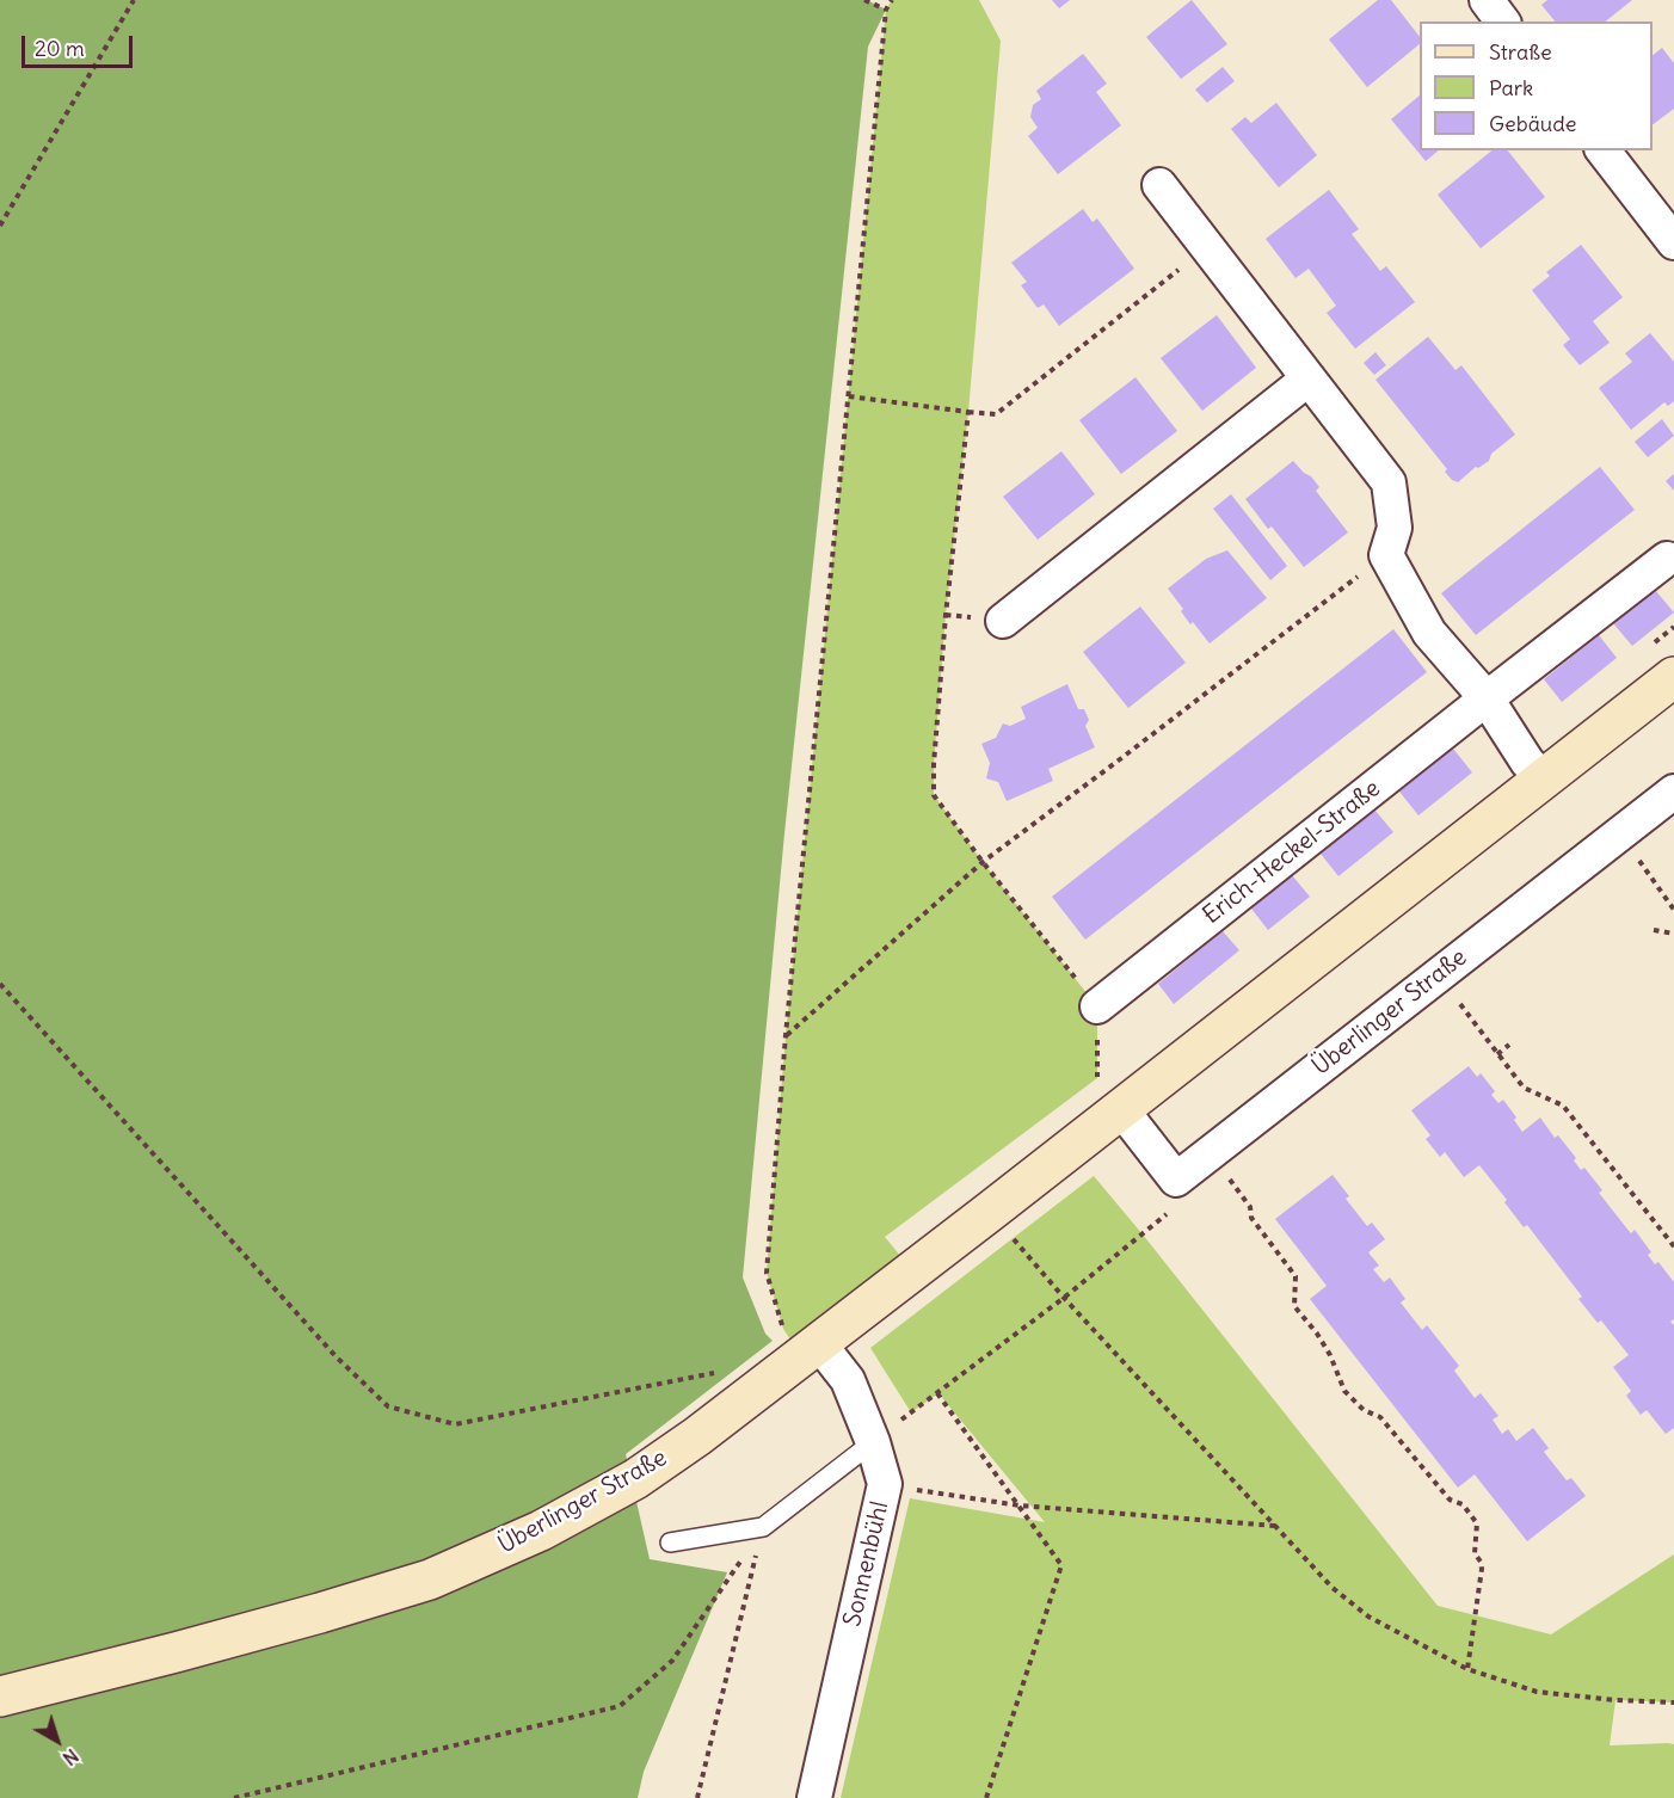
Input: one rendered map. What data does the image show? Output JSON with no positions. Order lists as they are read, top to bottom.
{
  "streets": {
    "street": ["Erich-Heckel-Straße", "Überlinger Straße", "Sonnenbühl"]
  },
  "crossings": [
    ["Überlinger Straße", "Sonnenbühl"]
  ],
  "legend": ["Straße", "Park", "Gebäude"],
  "scale_bar": "20 m",
  "north": "bottom right"
}
